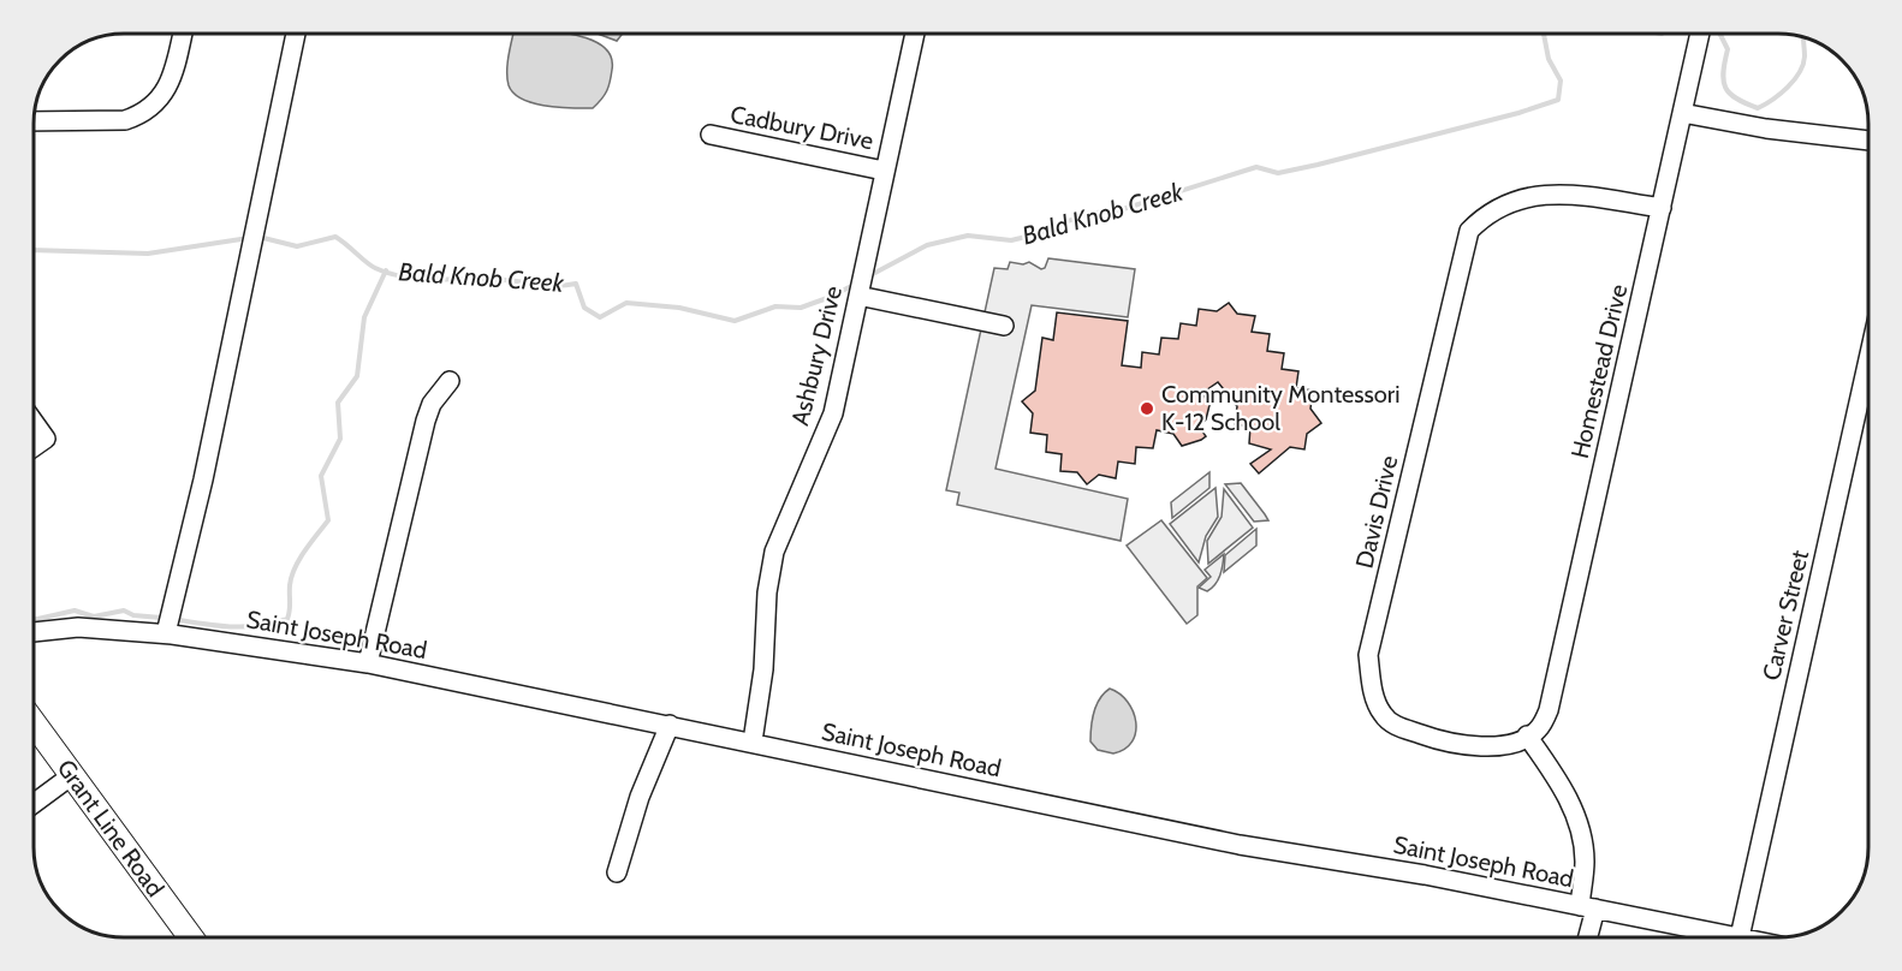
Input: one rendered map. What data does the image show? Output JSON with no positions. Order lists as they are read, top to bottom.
{
  "streets": {
    "main road": ["Grant Line Road"],
    "street": [
      "Cadbury Drive",
      "Ashbury Drive",
      "Homestead Drive",
      "Davis Drive",
      "Carver Street",
      "Saint Joseph Road"
    ]
  },
  "crossings": [
    ["Cadbury Drive", "Ashbury Drive"],
    ["Ashbury Drive", "Saint Joseph Road"],
    ["Homestead Drive", "Davis Drive"],
    ["Carver Street", "Saint Joseph Road"]
  ],
  "water": ["Bald Knob Creek"],
  "places": ["Community Montessori K-12 School"]
}
